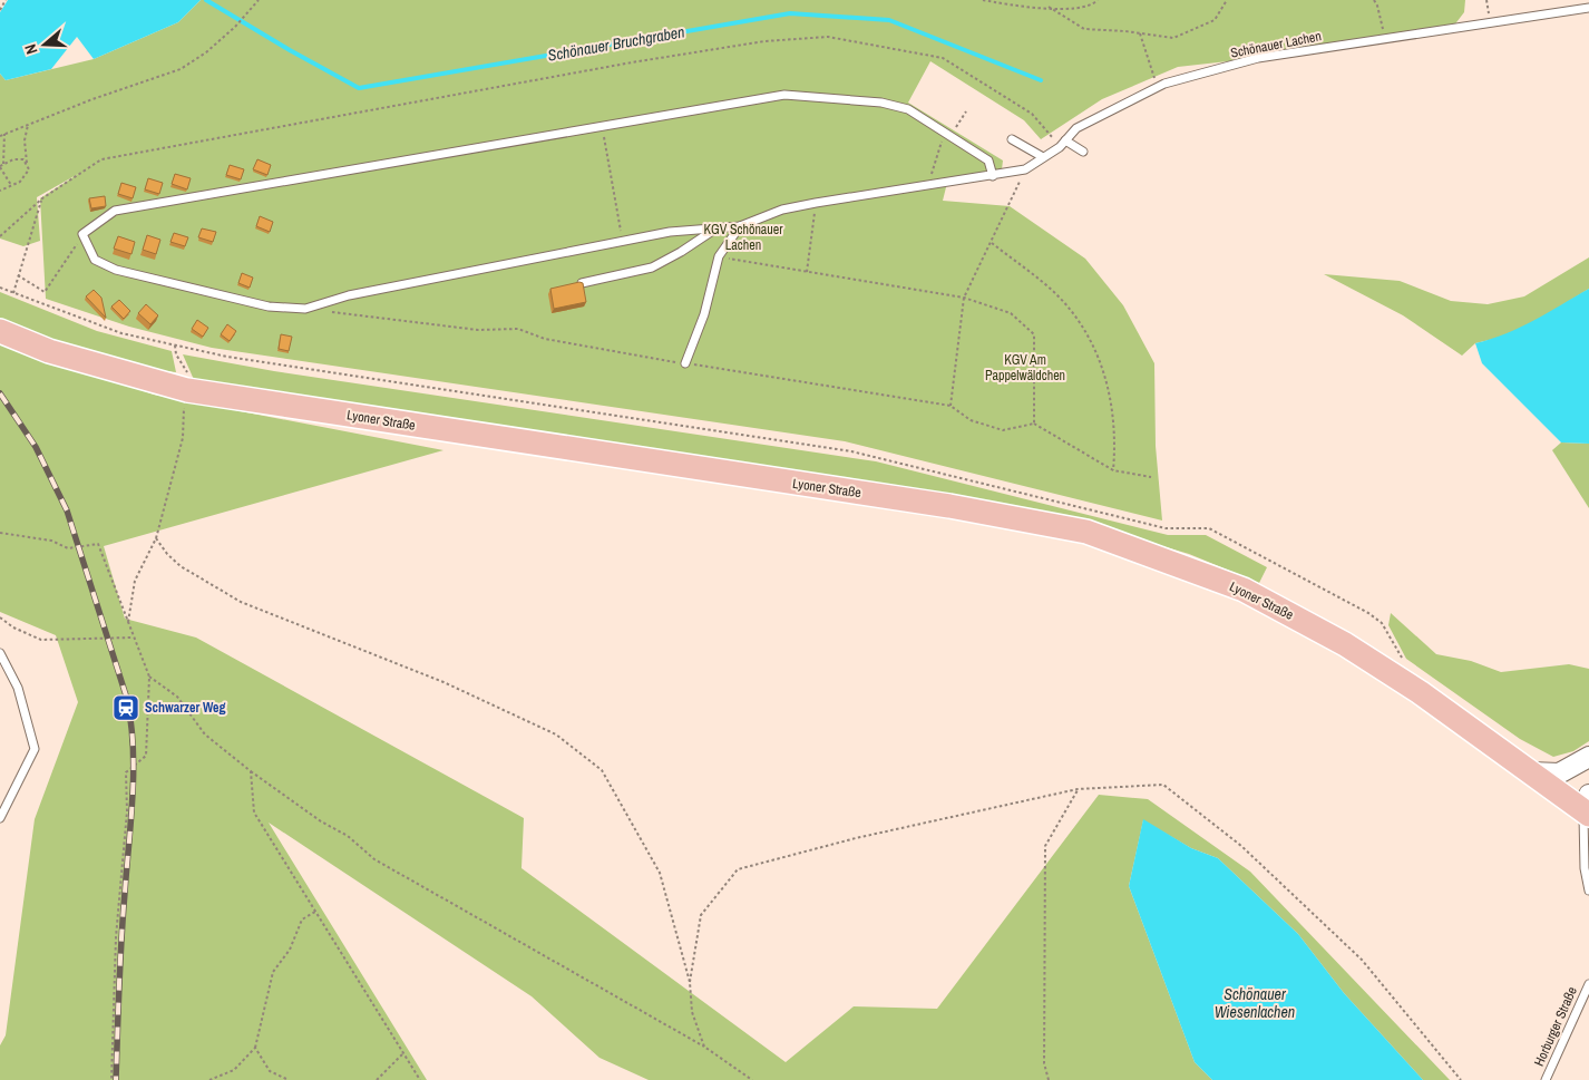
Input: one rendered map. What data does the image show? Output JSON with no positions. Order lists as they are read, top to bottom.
{
  "streets": {
    "main road": ["Lyoner Straße"],
    "lane": ["Schönauer Lachen", "Horburger Straße"]
  },
  "water": ["Schönauer Bruchgraben", "Schönauer Wiesenlachen"],
  "parks": ["KGV Schönauer Lachen", "KGV Am Pappelwäldchen"],
  "places": {
    "station": ["Schwarzer Weg"]
  },
  "north": "left"
}
